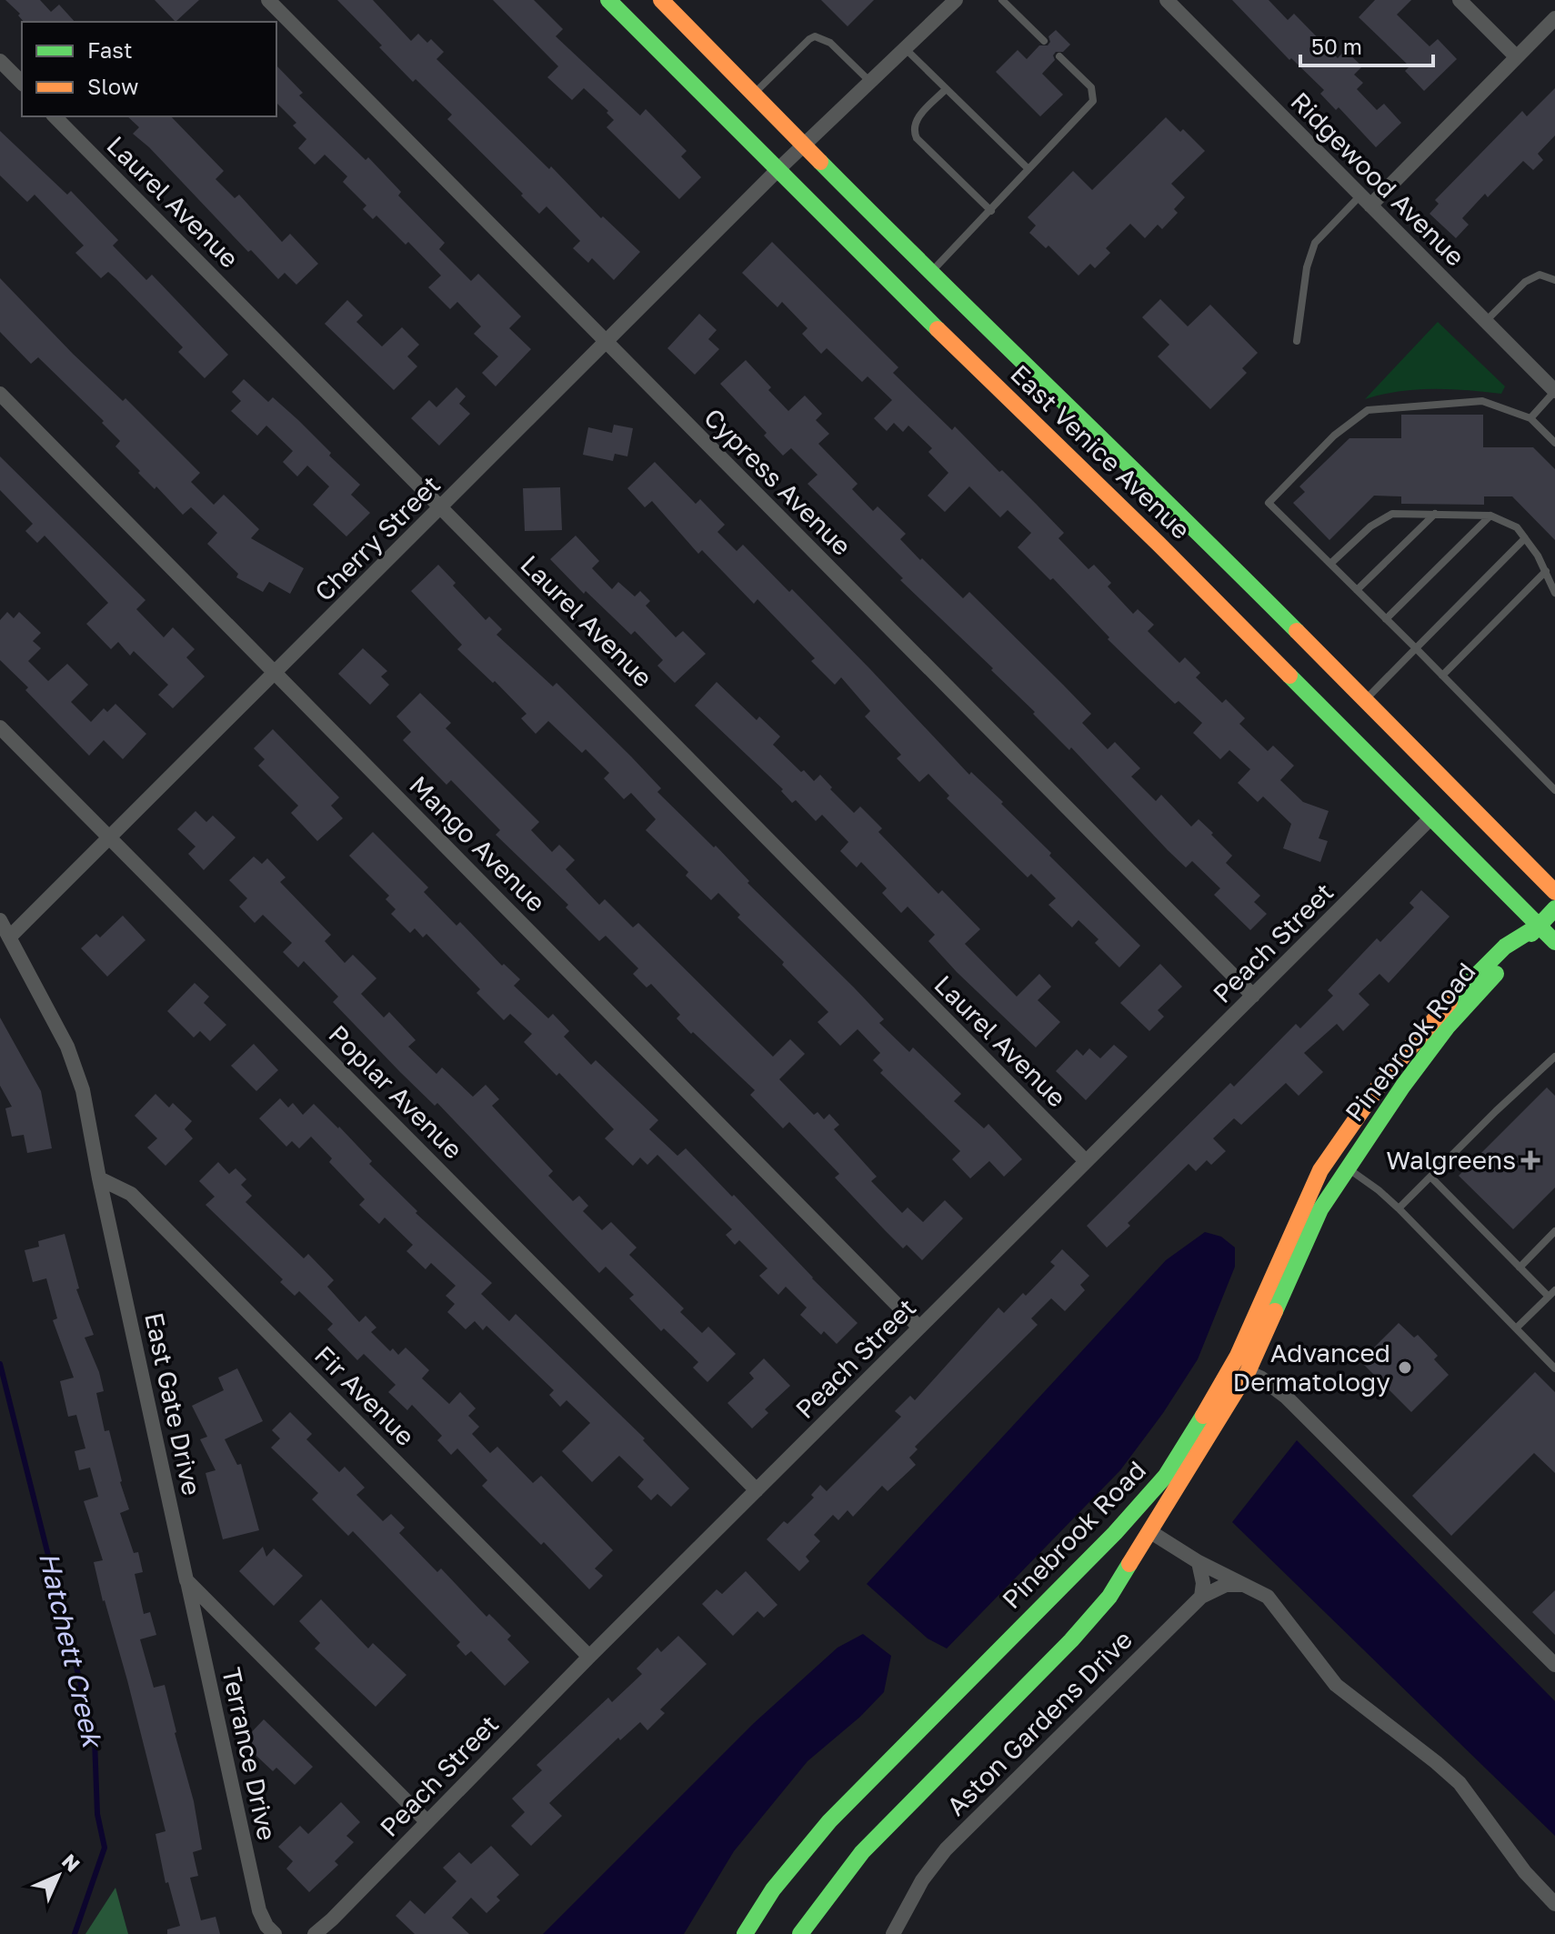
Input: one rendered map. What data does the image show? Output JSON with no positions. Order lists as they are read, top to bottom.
{
  "streets": {
    "street": [
      "Ridgewood Avenue",
      "Laurel Avenue",
      "East Venice Avenue",
      "Cypress Avenue",
      "Cherry Street",
      "Mango Avenue",
      "Peach Street",
      "Pinebrook Road",
      "Poplar Avenue",
      "Fir Avenue",
      "East Gate Drive",
      "Aston Gardens Drive",
      "Terrance Drive"
    ]
  },
  "crossings": [
    ["Laurel Avenue", "Cherry Street"],
    ["Laurel Avenue", "Peach Street"],
    ["East Venice Avenue", "Cherry Street"],
    ["East Venice Avenue", "Peach Street"],
    ["East Venice Avenue", "Pinebrook Road"],
    ["Cypress Avenue", "Cherry Street"],
    ["Cypress Avenue", "Peach Street"],
    ["Cherry Street", "Mango Avenue"],
    ["Cherry Street", "Poplar Avenue"],
    ["Cherry Street", "East Gate Drive"],
    ["Mango Avenue", "Peach Street"],
    ["Peach Street", "Poplar Avenue"],
    ["Peach Street", "Fir Avenue"],
    ["Fir Avenue", "East Gate Drive"],
    ["East Gate Drive", "Terrance Drive"]
  ],
  "water": ["Hatchett Creek"],
  "places": {
    "health": ["Walgreens"],
    "other": ["Advanced Dermatology"]
  },
  "legend": ["Fast", "Slow"],
  "scale_bar": "50 m",
  "north": "top right"
}
